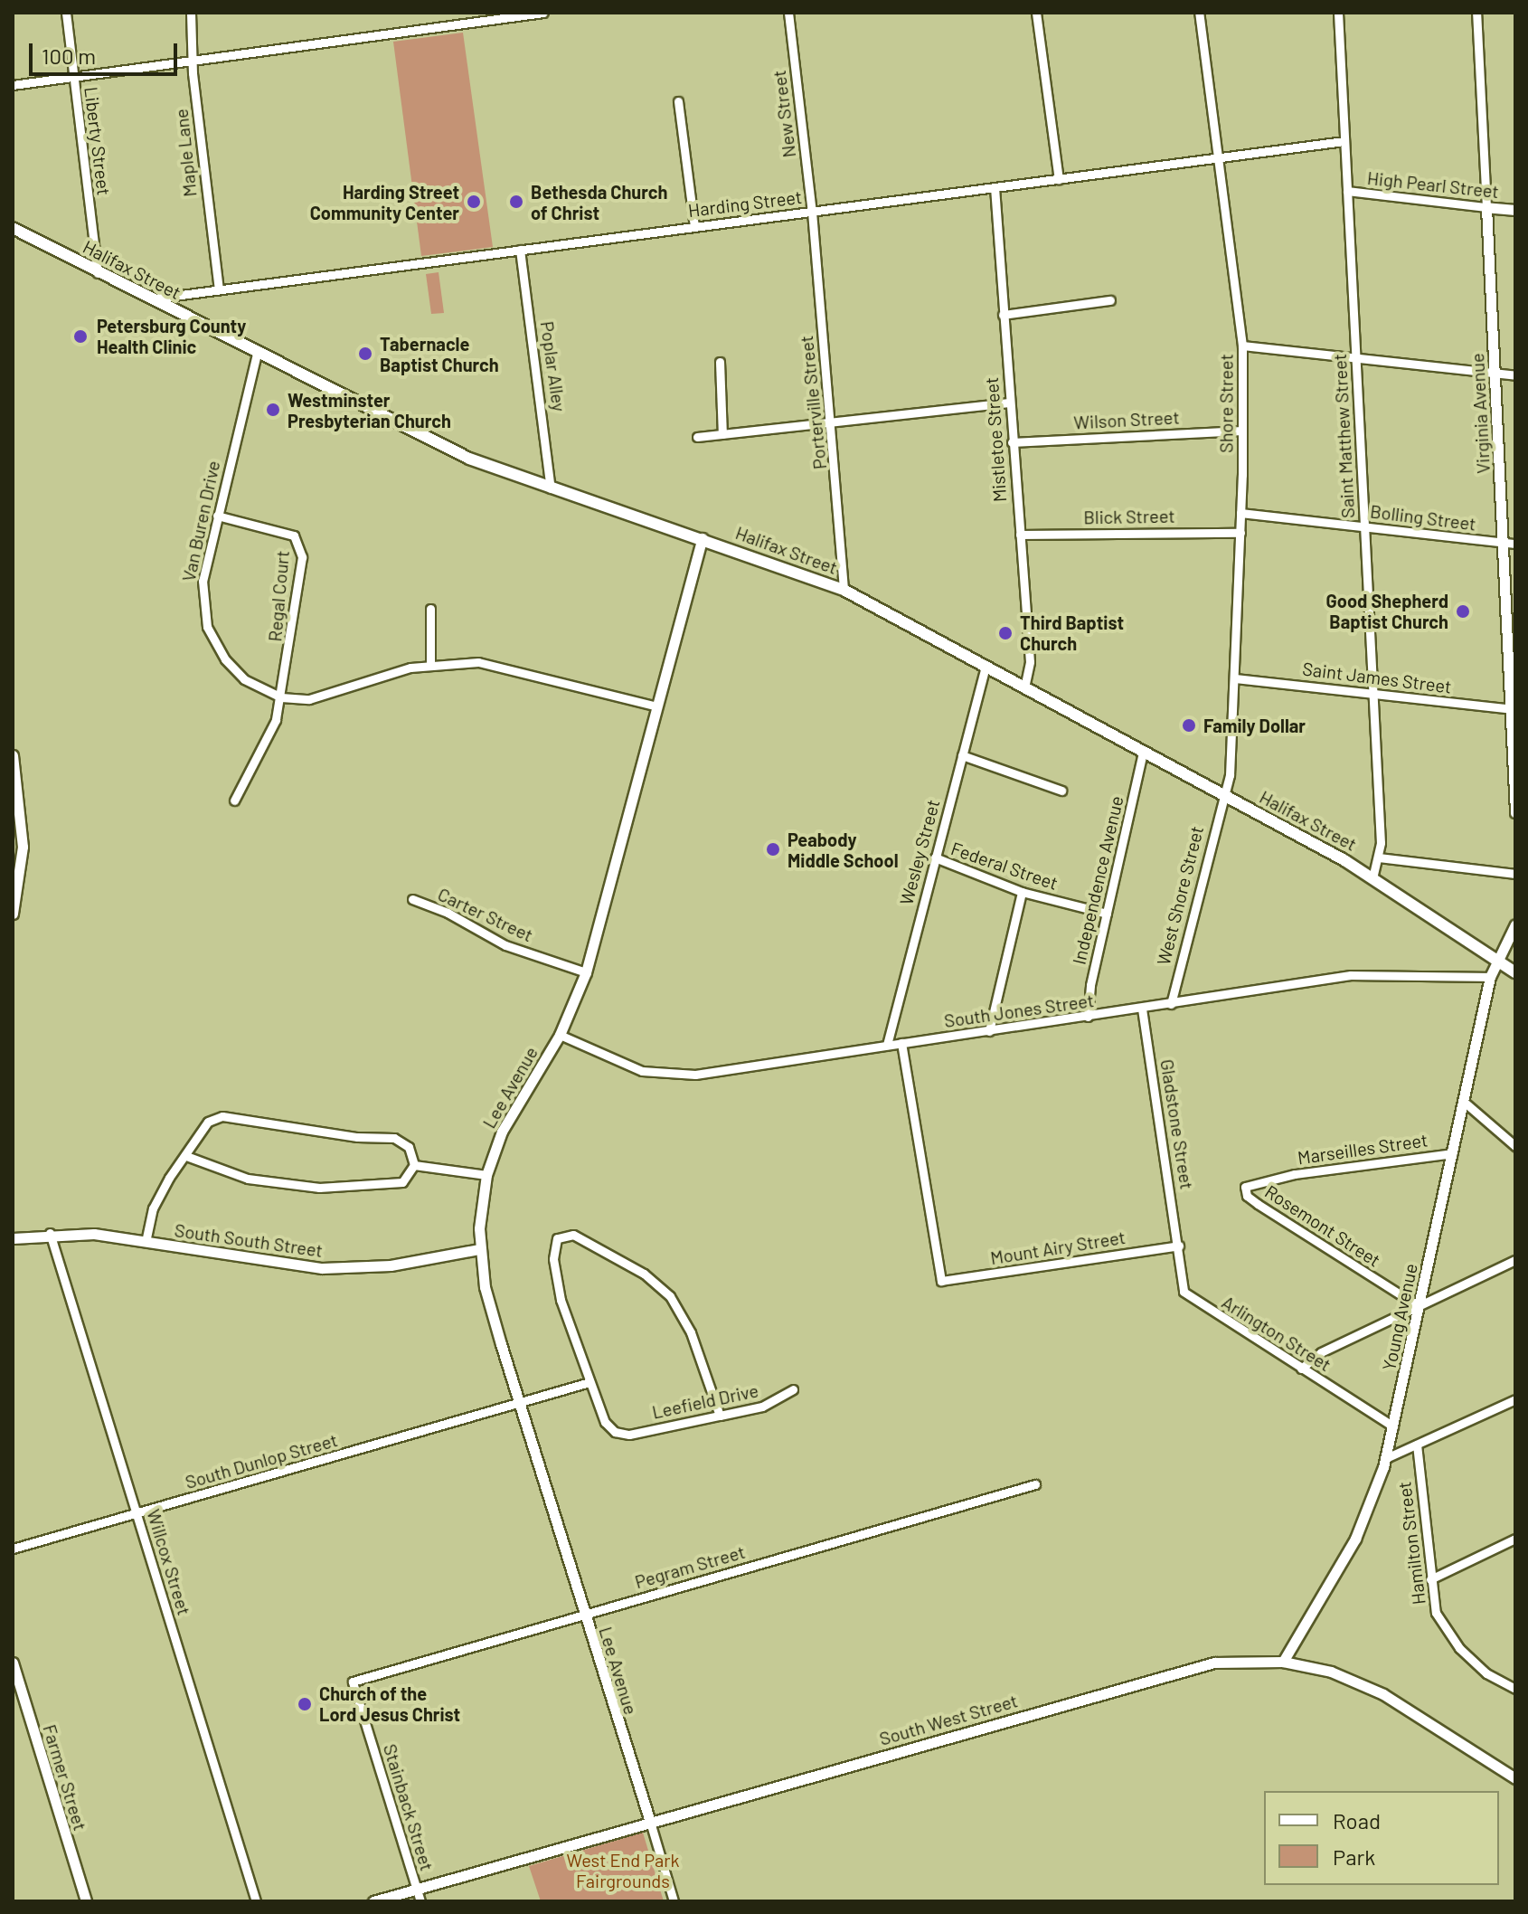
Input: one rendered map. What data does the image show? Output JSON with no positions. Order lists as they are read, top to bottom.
{
  "streets": {
    "main road": ["Halifax Street"],
    "street": [
      "New Street",
      "Liberty Street",
      "Maple Lane",
      "High Pearl Street",
      "Harding Street",
      "Poplar Alley",
      "Porterville Street",
      "Shore Street",
      "Virginia Avenue",
      "Wilson Street",
      "Saint Matthew Street",
      "Mistletoe Street",
      "Blick Street",
      "Bolling Street",
      "Van Buren Drive",
      "Regal Court",
      "Saint James Street",
      "Wesley Street",
      "Federal Street",
      "Independence Avenue",
      "West Shore Street",
      "Carter Street",
      "South Jones Street",
      "Lee Avenue",
      "Gladstone Street",
      "Marseilles Street",
      "Rosemont Street",
      "South South Street",
      "Mount Airy Street",
      "Young Avenue",
      "Arlington Street",
      "Leefield Drive",
      "South Dunlop Street",
      "Hamilton Street",
      "Willcox Street",
      "Pegram Street",
      "South West Street",
      "Farmer Street",
      "Stainback Street"
    ]
  },
  "crossings": [
    ["New Street", "Harding Street"],
    ["New Street", "Porterville Street"],
    ["Liberty Street", "Halifax Street"],
    ["Maple Lane", "Harding Street"],
    ["High Pearl Street", "Virginia Avenue"],
    ["High Pearl Street", "Saint Matthew Street"],
    ["Harding Street", "Halifax Street"],
    ["Harding Street", "Poplar Alley"],
    ["Harding Street", "Porterville Street"],
    ["Harding Street", "Shore Street"],
    ["Harding Street", "Saint Matthew Street"],
    ["Harding Street", "Mistletoe Street"],
    ["Halifax Street", "Poplar Alley"],
    ["Halifax Street", "Porterville Street"],
    ["Halifax Street", "Shore Street"],
    ["Halifax Street", "Saint Matthew Street"],
    ["Halifax Street", "Mistletoe Street"],
    ["Halifax Street", "Van Buren Drive"],
    ["Halifax Street", "Wesley Street"],
    ["Halifax Street", "Independence Avenue"],
    ["Halifax Street", "West Shore Street"],
    ["Halifax Street", "Lee Avenue"],
    ["Halifax Street", "Young Avenue"],
    ["Shore Street", "Wilson Street"],
    ["Shore Street", "Blick Street"],
    ["Shore Street", "Bolling Street"],
    ["Shore Street", "Saint James Street"],
    ["Shore Street", "West Shore Street"],
    ["Virginia Avenue", "Bolling Street"],
    ["Virginia Avenue", "Saint James Street"],
    ["Wilson Street", "Mistletoe Street"],
    ["Saint Matthew Street", "Bolling Street"],
    ["Saint Matthew Street", "Saint James Street"],
    ["Mistletoe Street", "Blick Street"],
    ["Van Buren Drive", "Regal Court"],
    ["Van Buren Drive", "Lee Avenue"],
    ["Wesley Street", "Federal Street"],
    ["Wesley Street", "South Jones Street"],
    ["Federal Street", "Independence Avenue"],
    ["Independence Avenue", "South Jones Street"],
    ["West Shore Street", "South Jones Street"],
    ["Carter Street", "Lee Avenue"],
    ["South Jones Street", "Lee Avenue"],
    ["South Jones Street", "Gladstone Street"],
    ["South Jones Street", "Mount Airy Street"],
    ["South Jones Street", "Young Avenue"],
    ["Lee Avenue", "South South Street"],
    ["Lee Avenue", "South Dunlop Street"],
    ["Lee Avenue", "Pegram Street"],
    ["Lee Avenue", "South West Street"],
    ["Gladstone Street", "Mount Airy Street"],
    ["Gladstone Street", "Arlington Street"],
    ["Marseilles Street", "Rosemont Street"],
    ["Marseilles Street", "Young Avenue"],
    ["Rosemont Street", "Young Avenue"],
    ["South South Street", "Willcox Street"],
    ["Mount Airy Street", "Arlington Street"],
    ["Young Avenue", "Arlington Street"],
    ["Young Avenue", "South West Street"],
    ["Leefield Drive", "South Dunlop Street"],
    ["South Dunlop Street", "Willcox Street"],
    ["Pegram Street", "Stainback Street"],
    ["South West Street", "Stainback Street"]
  ],
  "parks": ["West End Park Fairgrounds"],
  "places": [
    "Harding Street Community Center",
    "Bethesda Church of Christ",
    "Petersburg County Health Clinic",
    "Tabernacle Baptist Church",
    "Westminster Presbyterian Church",
    "Good Shepherd Baptist Church",
    "Third Baptist Church",
    "Family Dollar",
    "Peabody Middle School",
    "Church of the Lord Jesus Christ"
  ],
  "legend": ["Road", "Park"],
  "scale_bar": "100 m"
}
